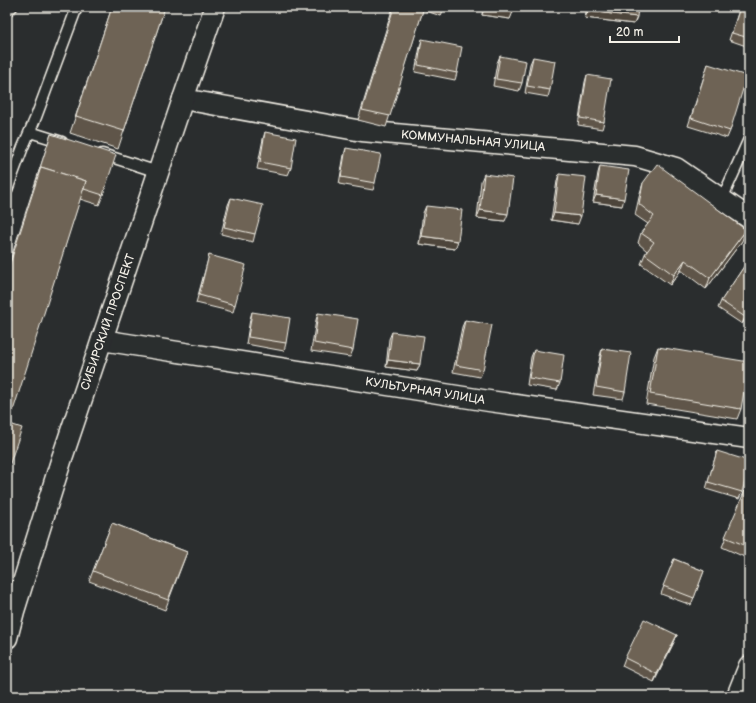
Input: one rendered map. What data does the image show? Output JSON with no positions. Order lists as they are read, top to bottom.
{
  "streets": {
    "street": ["КОММУНАЛЬНАЯ УЛИЦА", "СИБИРСКИЙ ПРОСПЕКТ", "КУЛЬТУРНАЯ УЛИЦА"]
  },
  "crossings": [
    ["КОММУНАЛЬНАЯ УЛИЦА", "СИБИРСКИЙ ПРОСПЕКТ"],
    ["СИБИРСКИЙ ПРОСПЕКТ", "КУЛЬТУРНАЯ УЛИЦА"]
  ],
  "scale_bar": "20 m"
}
